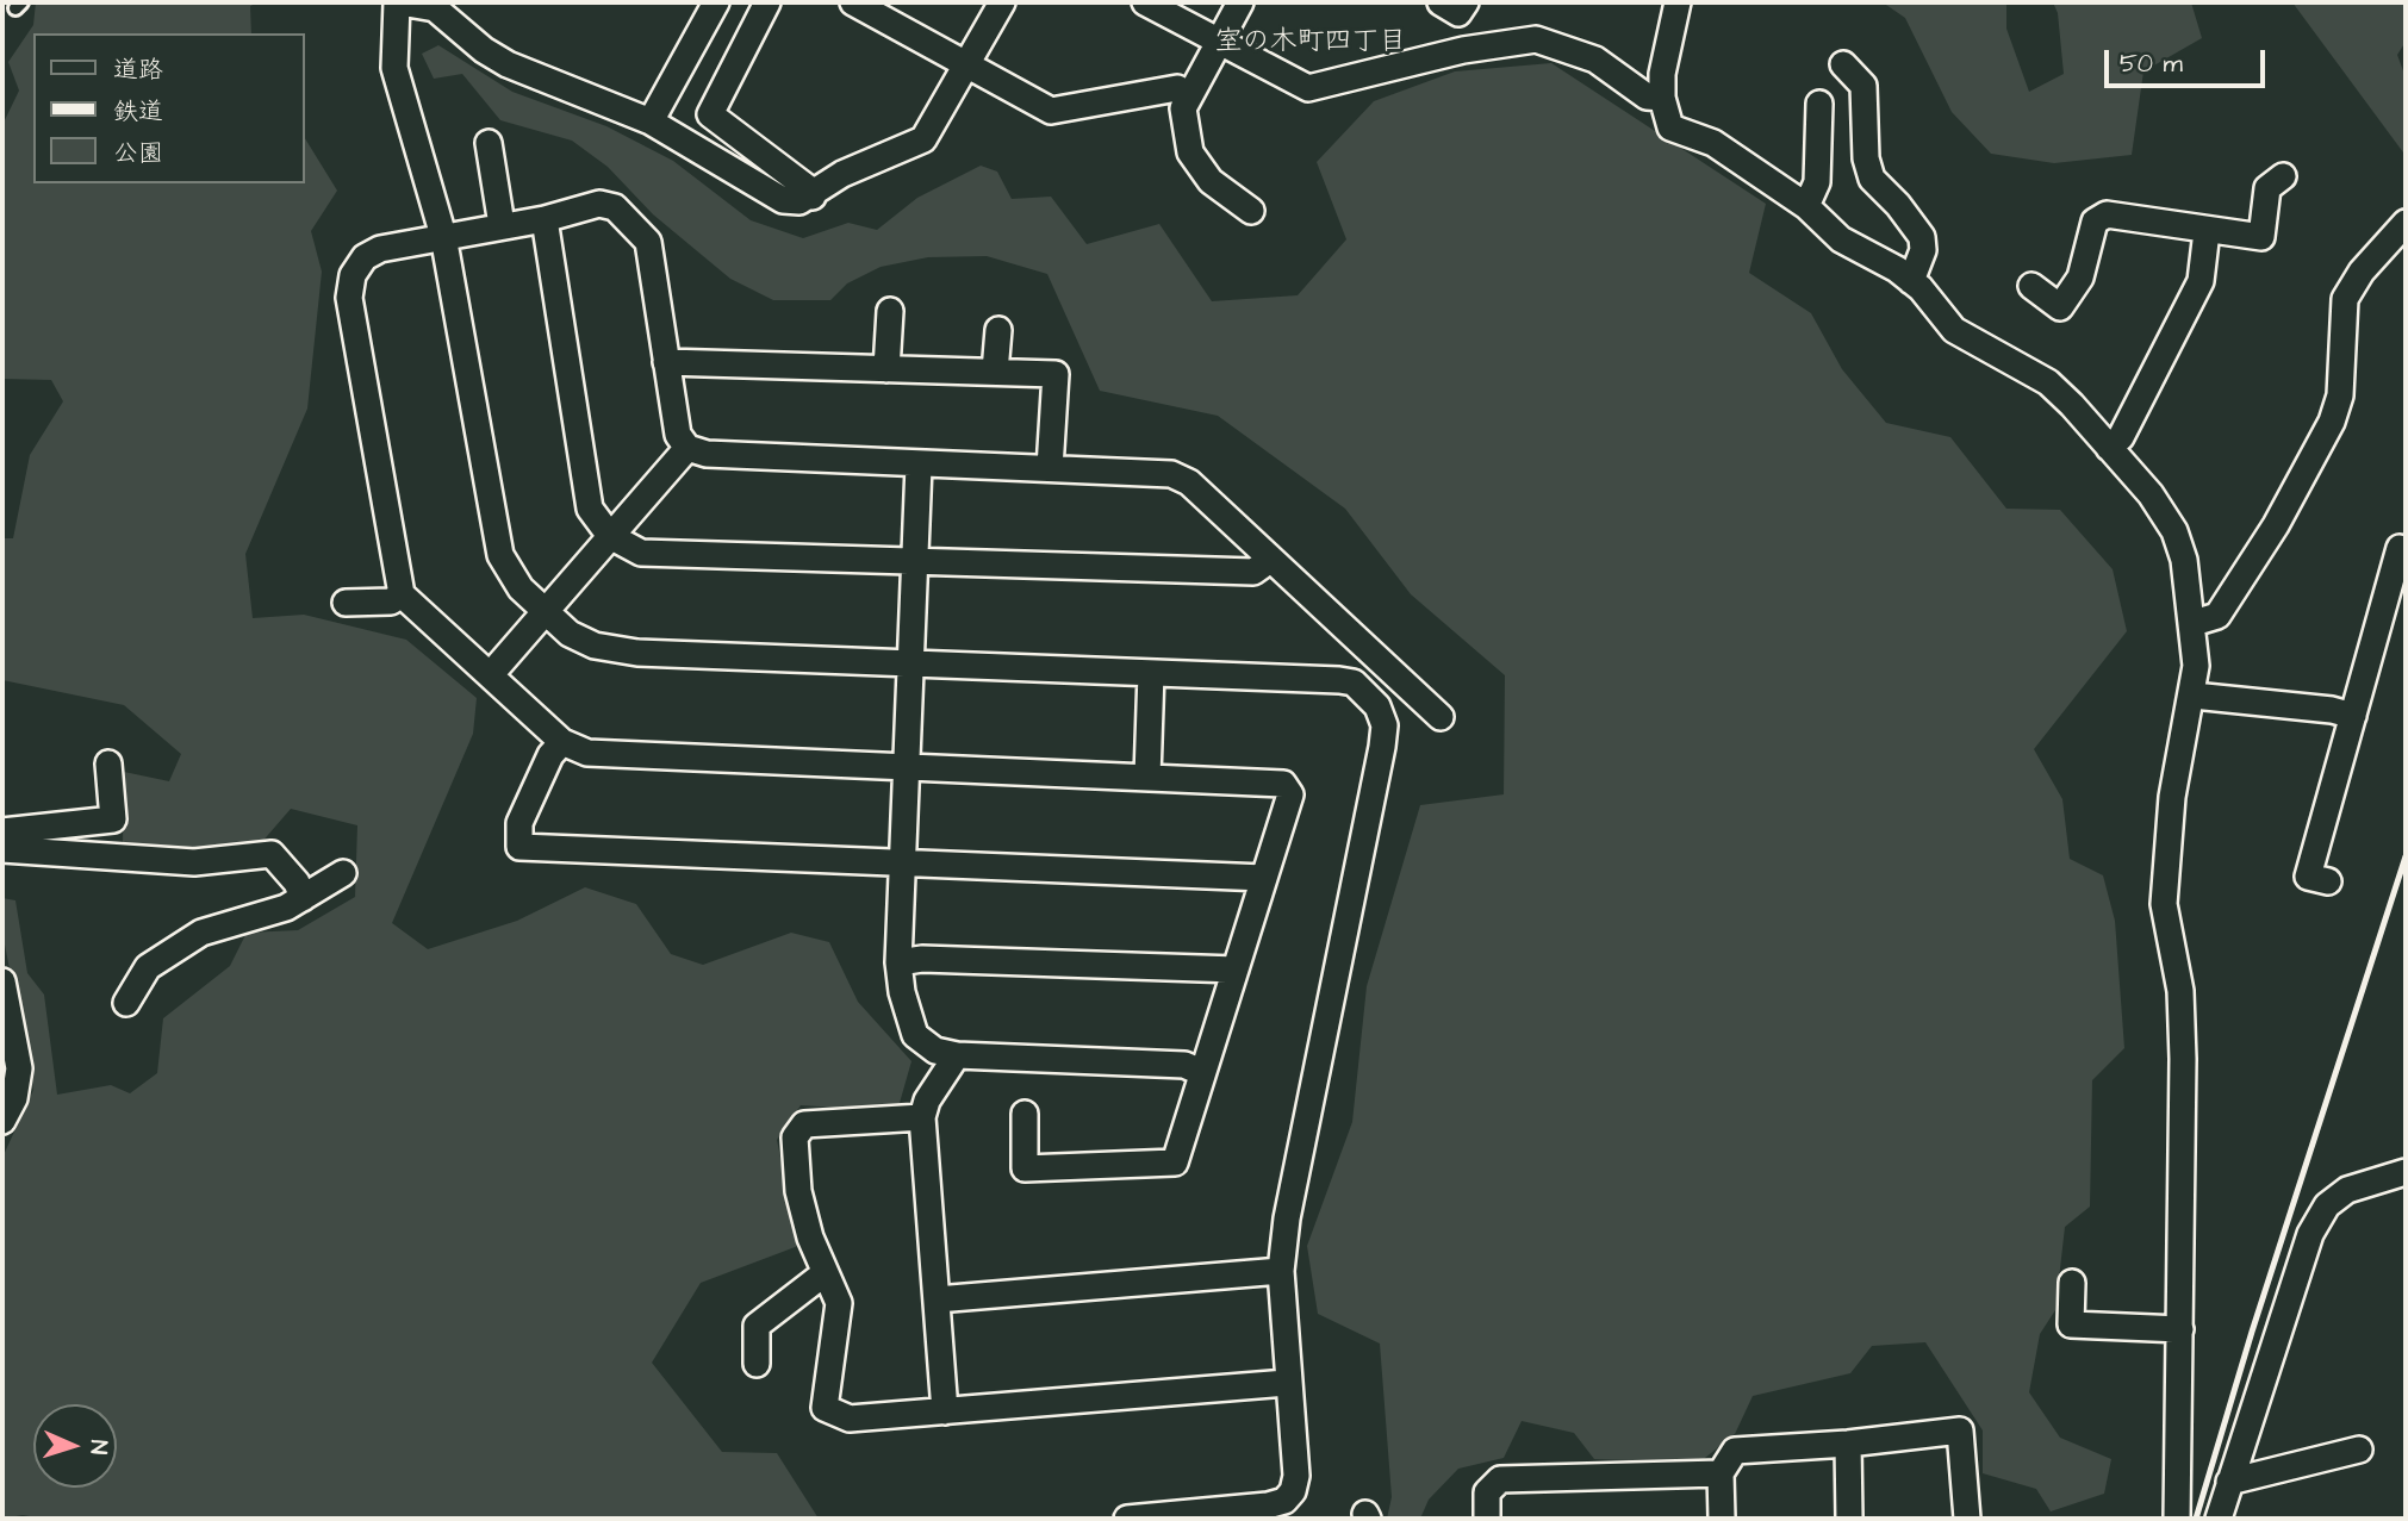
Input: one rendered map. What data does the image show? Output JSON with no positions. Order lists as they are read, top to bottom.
{
  "districts": ["室の木町四丁目"],
  "legend": ["道路", "鉄道", "公園"],
  "scale_bar": "50 m",
  "north": "right"
}
